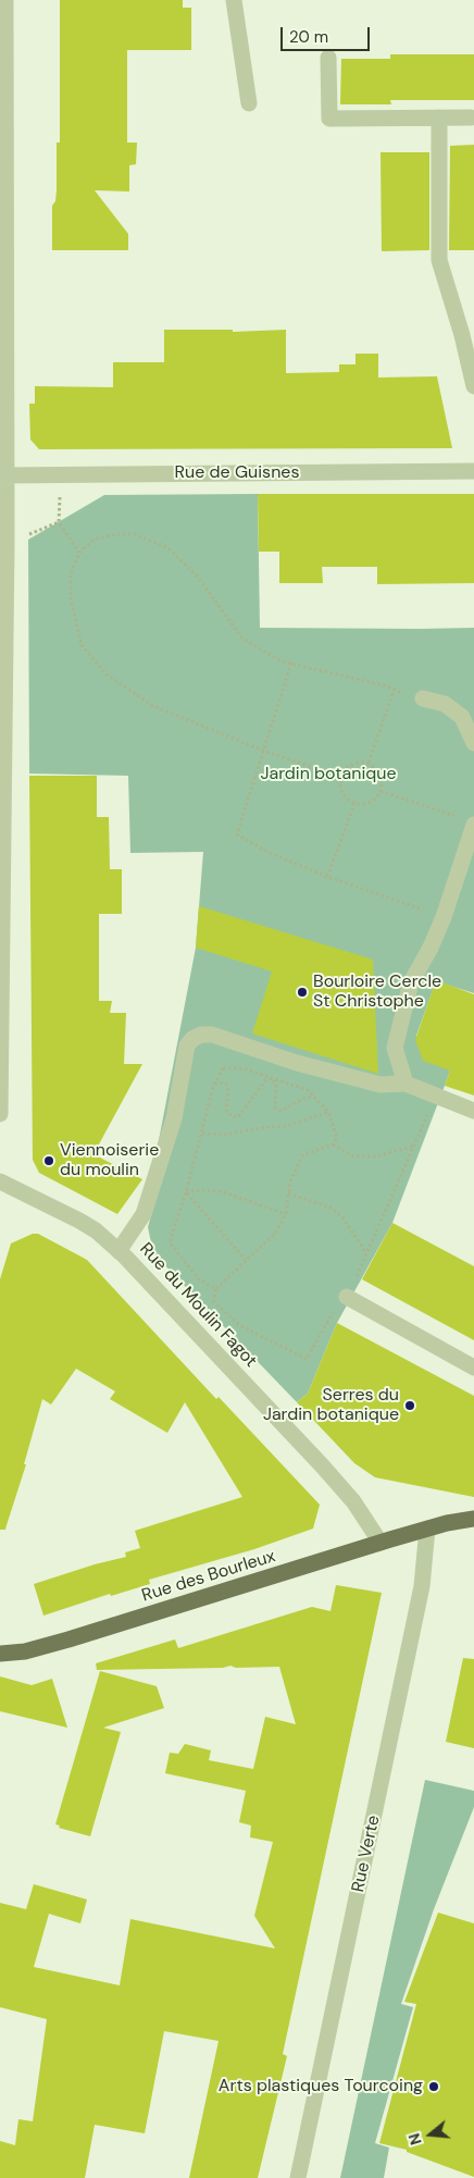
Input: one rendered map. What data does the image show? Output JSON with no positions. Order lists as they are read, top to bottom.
{
  "streets": {
    "main road": ["Rue des Bourleux"],
    "street": ["Rue de Guisnes", "Rue du Moulin Fagot", "Rue Verte"]
  },
  "crossings": [
    ["Rue du Moulin Fagot", "Rue des Bourleux"],
    ["Rue des Bourleux", "Rue Verte"]
  ],
  "parks": ["Jardin botanique"],
  "places": [
    "Bourloire Cercle St Christophe",
    "Viennoiserie du moulin",
    "Serres du Jardin botanique",
    "Arts plastiques Tourcoing"
  ],
  "scale_bar": "20 m",
  "north": "left"
}
